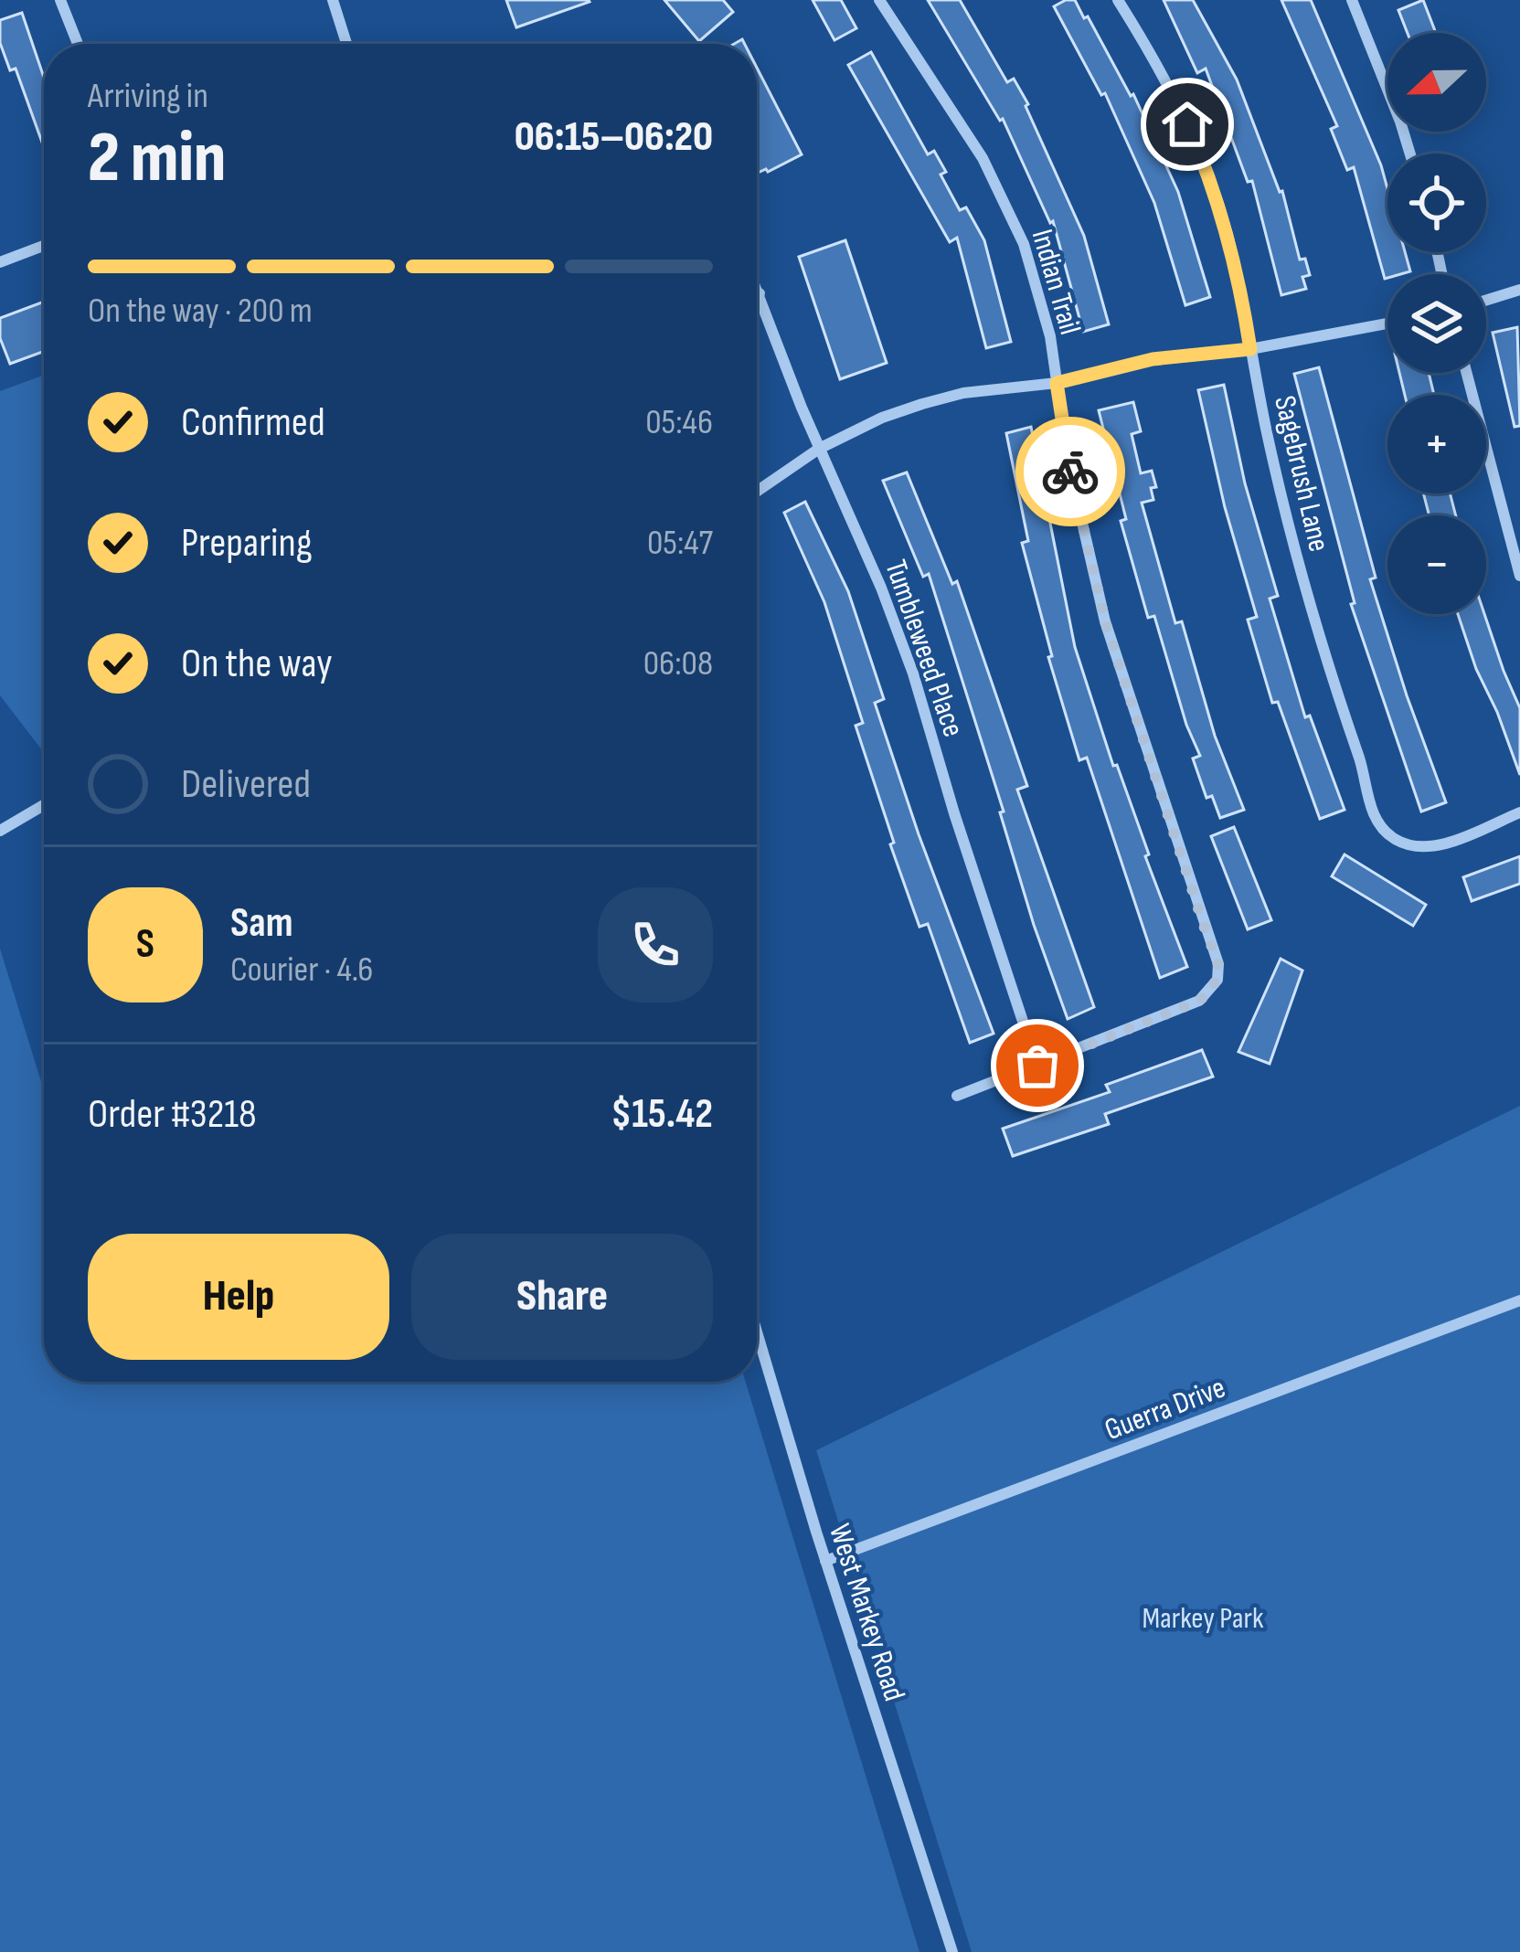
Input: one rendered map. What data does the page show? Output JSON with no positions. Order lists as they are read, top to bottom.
{
  "streets": {
    "street": [
      "Indian Trail",
      "Sagebrush Lane",
      "Tumbleweed Place",
      "Guerra Drive",
      "West Markey Road"
    ]
  },
  "crossings": [
    ["Indian Trail", "Tumbleweed Place"],
    ["Guerra Drive", "West Markey Road"]
  ],
  "parks": ["Markey Park"],
  "north": "left",
  "page": {
    "map_buttons": ["+", "−"],
    "heading": ["2 min", "Arriving in", "06:15–06:20"],
    "panel": [
      "Sam",
      "Courier · 4.6",
      "Order #3218",
      "$15.42"
    ],
    "bar": "On the way · 200 m",
    "list": [
      ["Confirmed", "05:46"],
      ["Preparing", "05:47"],
      ["On the way", "06:08"],
      "Delivered"
    ],
    "round": "S",
    "buttons": ["Help", "Share"]
  }
}
